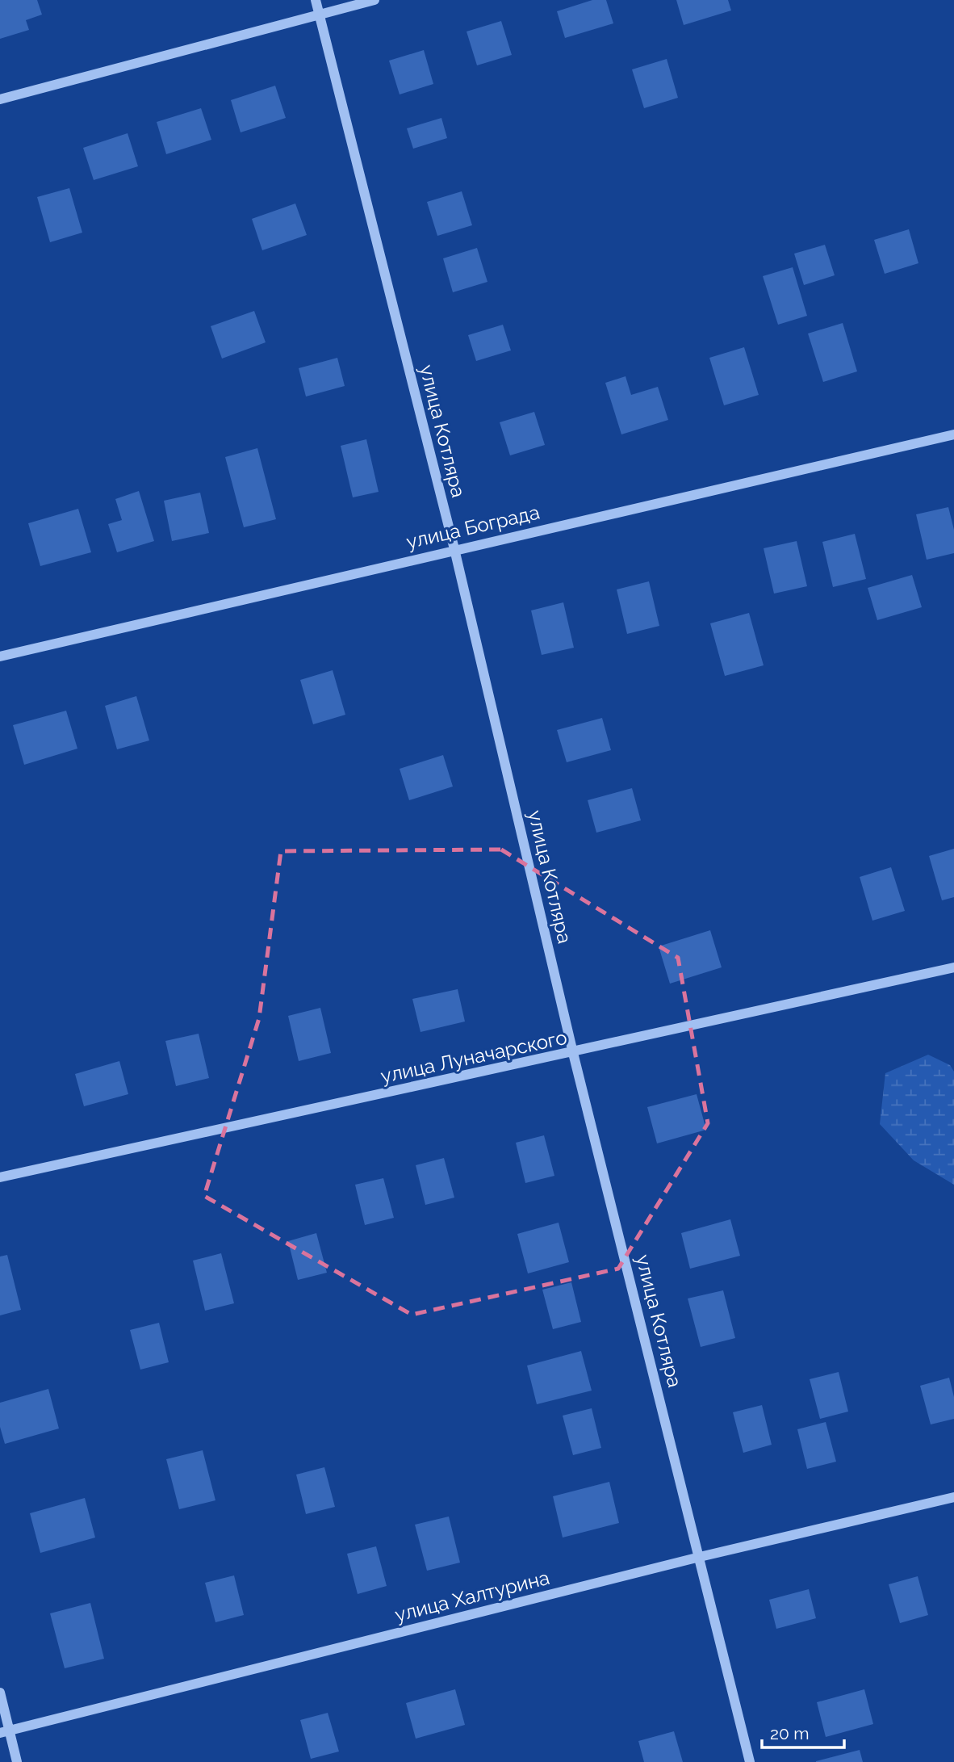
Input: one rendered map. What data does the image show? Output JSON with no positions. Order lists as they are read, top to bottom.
{
  "streets": {
    "street": [
      "улица Котляра",
      "улица Бограда",
      "улица Луначарского",
      "улица Халтурина"
    ]
  },
  "crossings": [
    ["улица Котляра", "улица Бограда"],
    ["улица Котляра", "улица Луначарского"],
    ["улица Котляра", "улица Халтурина"]
  ],
  "scale_bar": "20 m"
}
